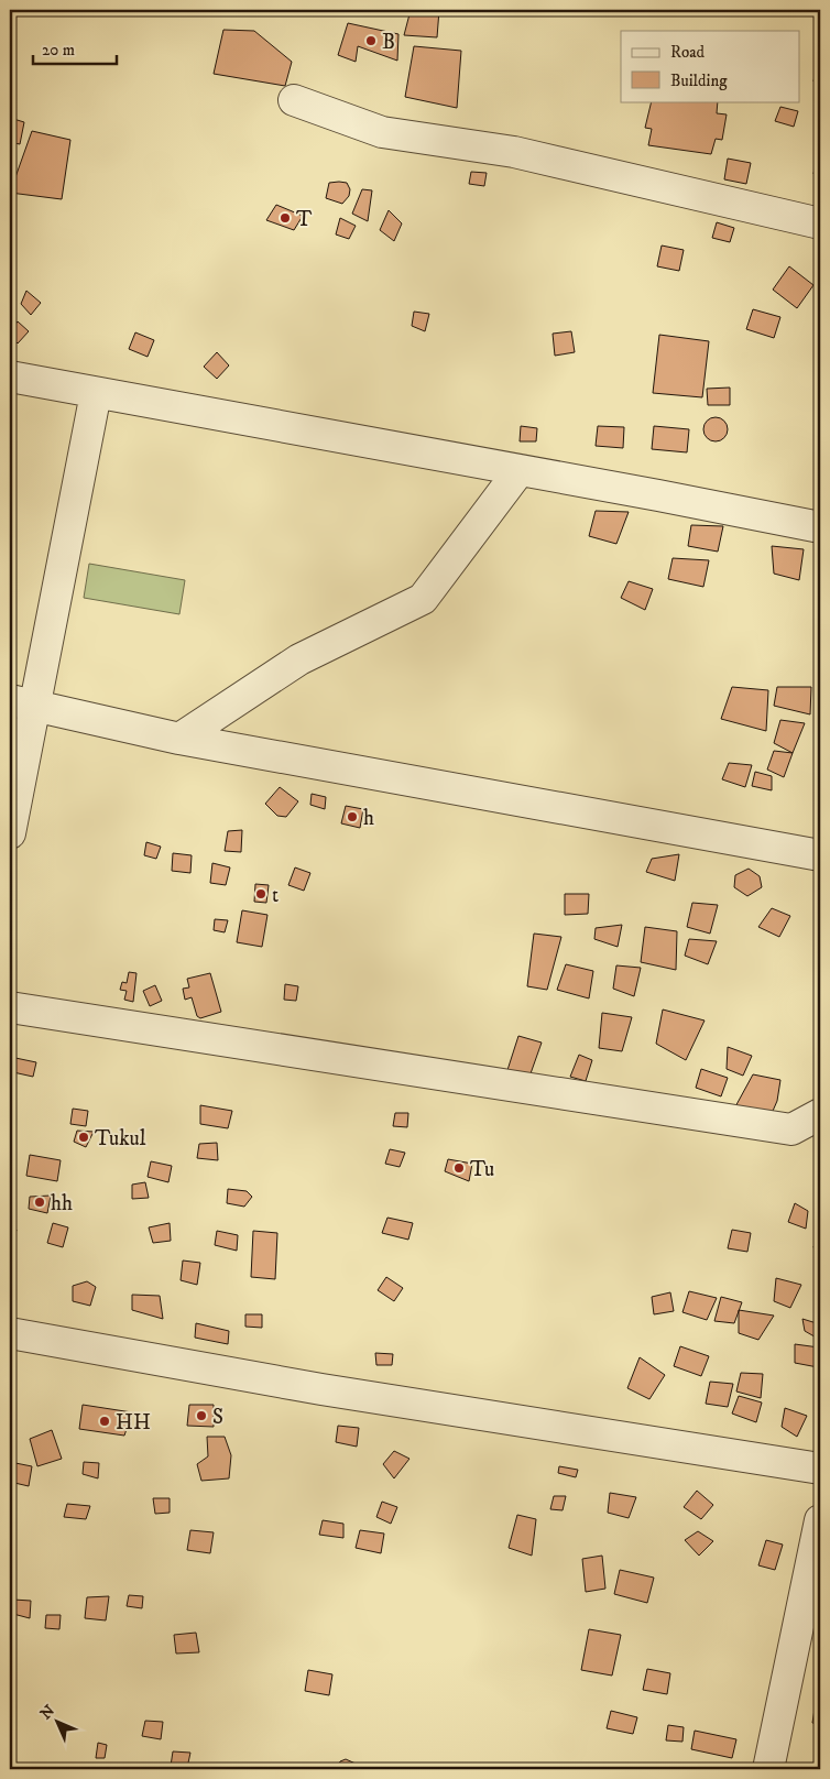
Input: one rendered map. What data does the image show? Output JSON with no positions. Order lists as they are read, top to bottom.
{
  "places": [
    "B",
    "T",
    "h",
    "t",
    "Tukul",
    "Tu",
    "hh",
    "S",
    "HH"
  ],
  "legend": ["Road", "Building"],
  "scale_bar": "20 m",
  "north": "top left"
}
